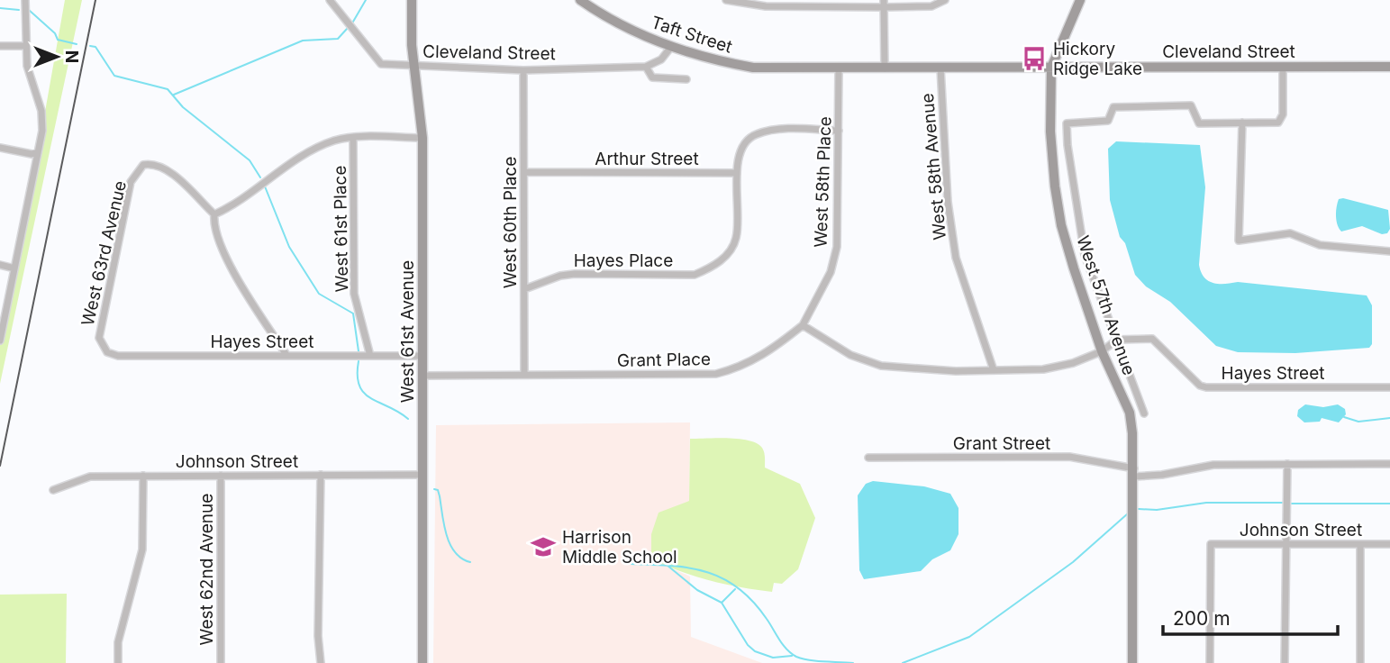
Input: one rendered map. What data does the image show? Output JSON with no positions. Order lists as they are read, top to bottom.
{
  "streets": {
    "main road": [
      "Taft Street",
      "Cleveland Street",
      "West 57th Avenue",
      "West 61st Avenue"
    ],
    "street": [
      "Arthur Street",
      "West 58th Avenue",
      "West 58th Place",
      "West 60th Place",
      "West 61st Place",
      "West 63rd Avenue",
      "Hayes Place",
      "Hayes Street",
      "Grant Place",
      "Grant Street",
      "Johnson Street",
      "West 62nd Avenue"
    ]
  },
  "crossings": [
    ["Taft Street", "Cleveland Street"],
    ["Cleveland Street", "West 58th Avenue"],
    ["Cleveland Street", "West 58th Place"],
    ["Cleveland Street", "West 60th Place"],
    ["Cleveland Street", "West 57th Avenue"],
    ["Cleveland Street", "West 61st Avenue"],
    ["Arthur Street", "West 60th Place"],
    ["Arthur Street", "Hayes Place"],
    ["West 58th Place", "Grant Place"],
    ["West 60th Place", "Hayes Place"],
    ["West 60th Place", "Grant Place"],
    ["West 61st Place", "Hayes Street"],
    ["West 63rd Avenue", "Hayes Street"],
    ["West 57th Avenue", "Grant Street"],
    ["West 61st Avenue", "Hayes Street"],
    ["West 61st Avenue", "Grant Place"],
    ["West 61st Avenue", "Johnson Street"],
    ["Johnson Street", "West 62nd Avenue"]
  ],
  "places": {
    "bus stop": ["Hickory Ridge Lake"],
    "school or university": ["Harrison Middle School"]
  },
  "scale_bar": "200 m",
  "north": "right"
}
